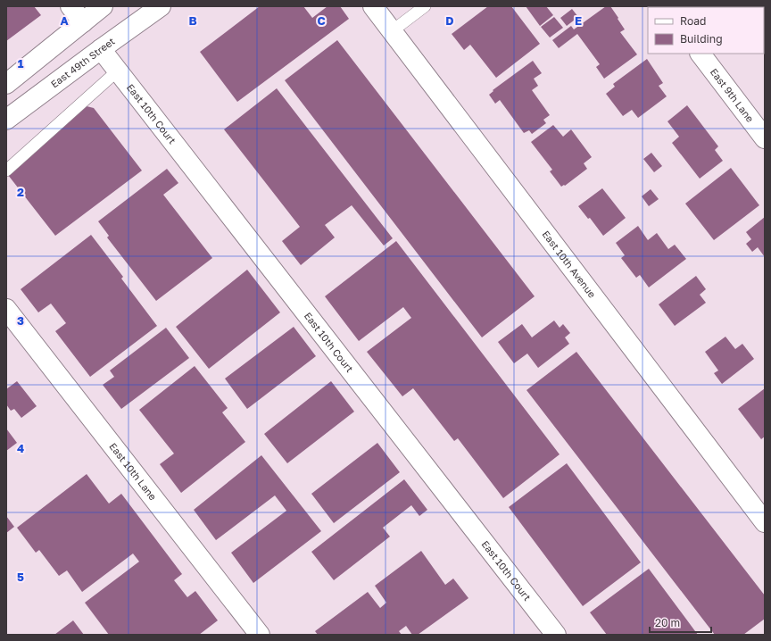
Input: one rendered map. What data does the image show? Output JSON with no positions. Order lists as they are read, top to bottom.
{
  "streets": {
    "street": [
      "East 49th Street",
      "East 9th Lane",
      "East 10th Court",
      "East 10th Avenue",
      "East 10th Lane"
    ]
  },
  "crossings": [
    ["East 49th Street", "East 10th Court"]
  ],
  "legend": ["Road", "Building"],
  "scale_bar": "20 m",
  "grid": {
    "columns": [
      "A",
      "B",
      "C",
      "D",
      "E"
    ],
    "rows": [
      "1",
      "2",
      "3",
      "4",
      "5"
    ]
  }
}
